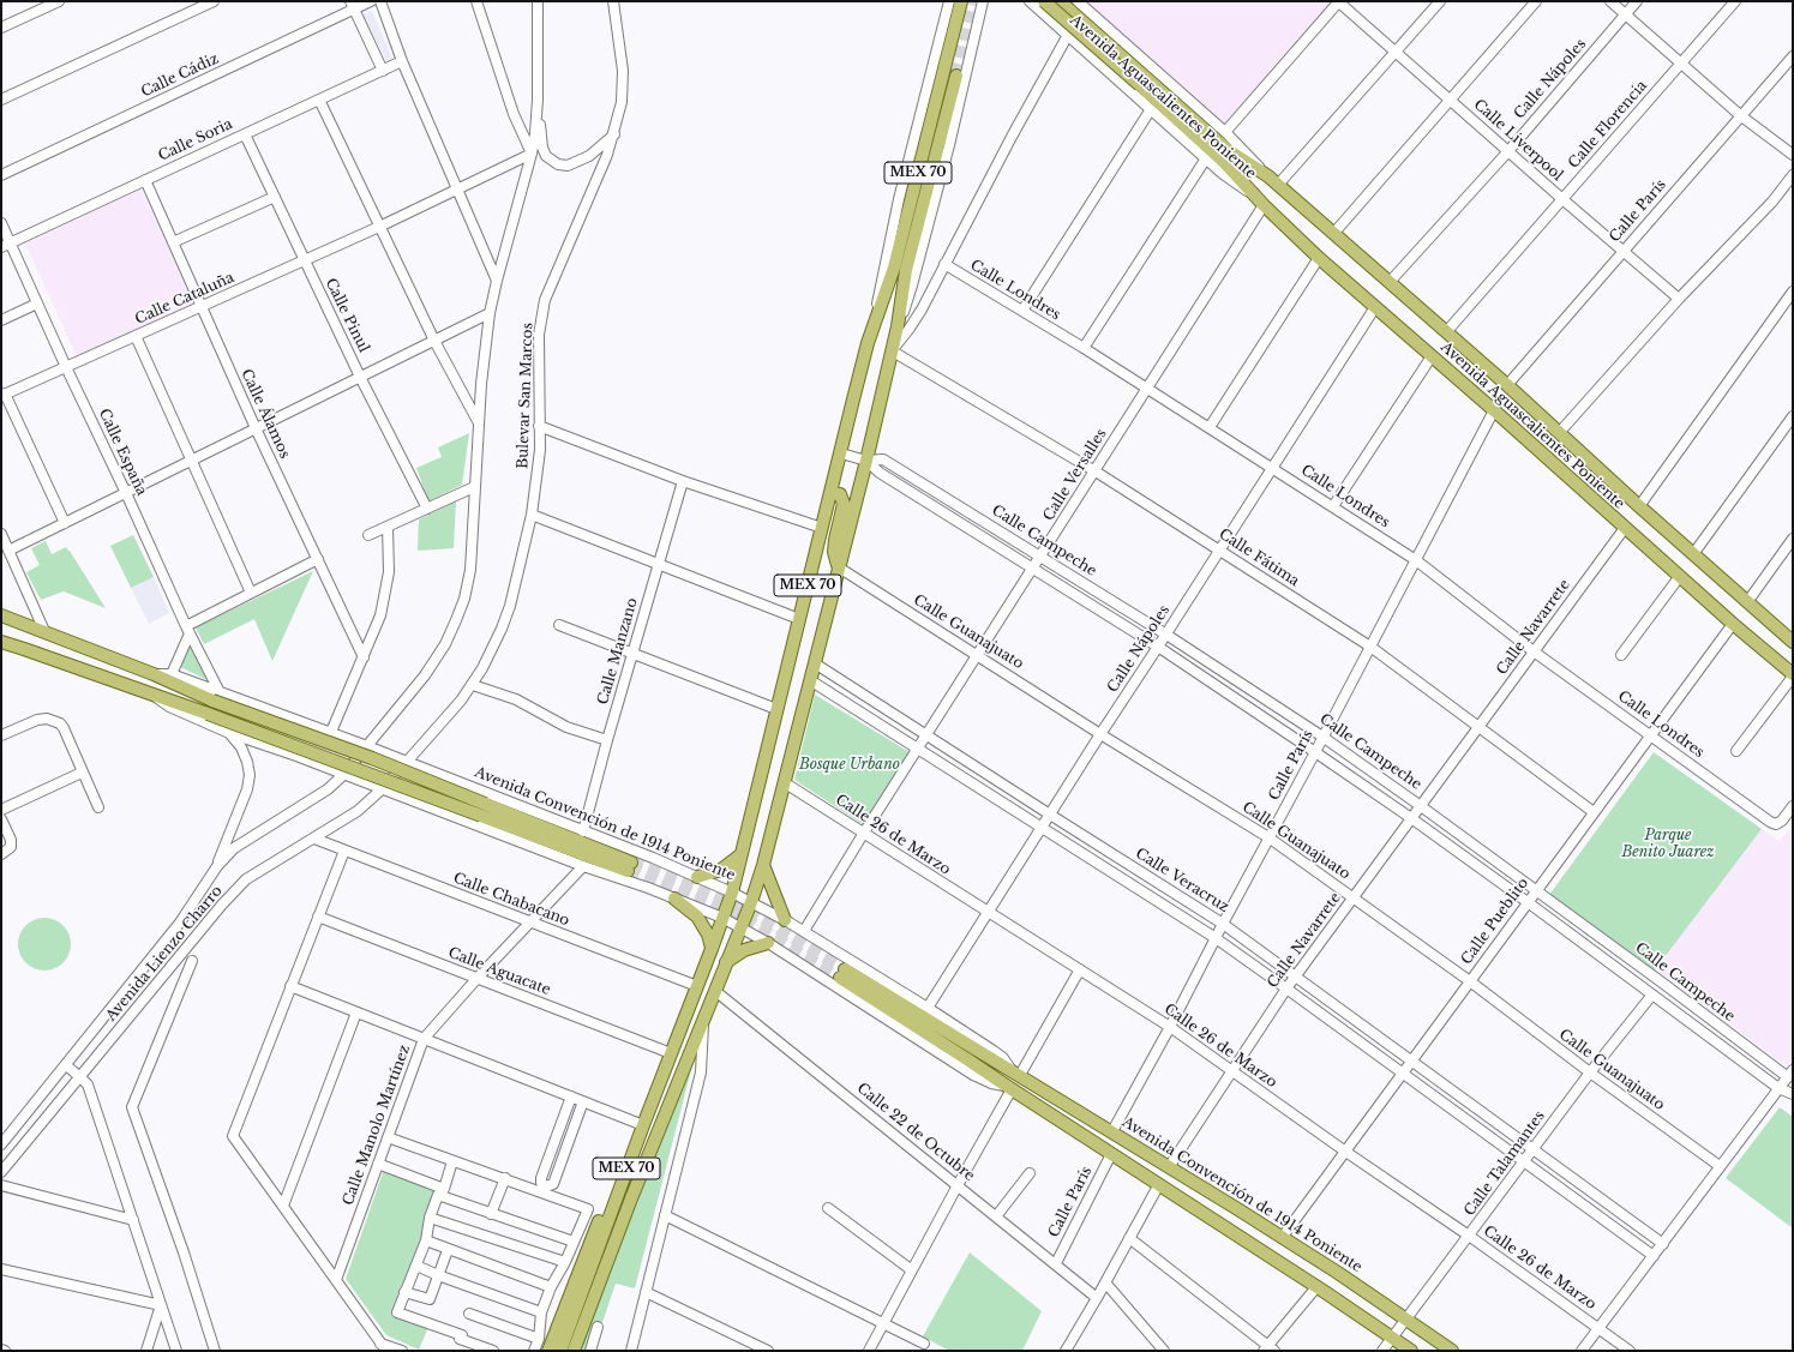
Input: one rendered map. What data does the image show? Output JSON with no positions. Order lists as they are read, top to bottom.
{
  "streets": {
    "main road": ["Avenida Aguascalientes Poniente", "MEX 70", "Avenida Convención de 1914 Poniente"],
    "street": [
      "Calle Cádiz",
      "Calle Nápoles",
      "Calle Florencia",
      "Calle Soria",
      "Calle Liverpool",
      "Calle París",
      "Calle Londres",
      "Calle Cataluña",
      "Calle Pinul",
      "Bulevar San Marcos",
      "Calle Álamos",
      "Calle España",
      "Calle Versalles",
      "Calle Campeche",
      "Calle Fátima",
      "Calle Navarrete",
      "Calle Guanajuato",
      "Calle Manzano",
      "Calle 26 de Marzo",
      "Calle Veracruz",
      "Calle Chabacano",
      "Calle Pueblito",
      "Avenida Lienzo Charro",
      "Calle Aguacate",
      "Calle Manolo Martínez",
      "Calle 22 de Octubre",
      "Calle Talamantes"
    ]
  },
  "crossings": [
    ["Calle Nápoles", "Avenida Aguascalientes Poniente"],
    ["Calle Nápoles", "Calle Liverpool"],
    ["Calle Nápoles", "Calle Londres"],
    ["Calle Nápoles", "Calle Campeche"],
    ["Calle Nápoles", "Calle Fátima"],
    ["Calle Nápoles", "Calle Guanajuato"],
    ["Calle Nápoles", "Avenida Convención de 1914 Poniente"],
    ["Calle Nápoles", "Calle 26 de Marzo"],
    ["Calle Nápoles", "Calle Veracruz"],
    ["Avenida Aguascalientes Poniente", "Calle Florencia"],
    ["Avenida Aguascalientes Poniente", "Calle París"],
    ["Avenida Aguascalientes Poniente", "Calle Versalles"],
    ["Avenida Aguascalientes Poniente", "Calle Navarrete"],
    ["Avenida Aguascalientes Poniente", "Calle Pueblito"],
    ["Calle Florencia", "Calle Liverpool"],
    ["Calle Soria", "Calle Pinul"],
    ["Calle Soria", "Calle Álamos"],
    ["Calle Soria", "Calle España"],
    ["Calle Liverpool", "Calle París"],
    ["MEX 70", "Calle Campeche"],
    ["MEX 70", "Calle Fátima"],
    ["MEX 70", "Calle Guanajuato"],
    ["MEX 70", "Avenida Convención de 1914 Poniente"],
    ["MEX 70", "Calle 26 de Marzo"],
    ["MEX 70", "Calle Veracruz"],
    ["MEX 70", "Calle Chabacano"],
    ["MEX 70", "Calle Aguacate"],
    ["MEX 70", "Calle 22 de Octubre"],
    ["Calle París", "Calle Londres"],
    ["Calle París", "Calle Campeche"],
    ["Calle París", "Calle Fátima"],
    ["Calle París", "Calle Guanajuato"],
    ["Calle París", "Avenida Convención de 1914 Poniente"],
    ["Calle París", "Calle 26 de Marzo"],
    ["Calle París", "Calle Veracruz"],
    ["Calle París", "Calle 22 de Octubre"],
    ["Calle Londres", "Calle Versalles"],
    ["Calle Londres", "Calle Navarrete"],
    ["Calle Londres", "Calle Pueblito"],
    ["Calle Cataluña", "Calle Pinul"],
    ["Calle Cataluña", "Calle Álamos"],
    ["Calle Cataluña", "Calle España"],
    ["Bulevar San Marcos", "Avenida Convención de 1914 Poniente"],
    ["Bulevar San Marcos", "Avenida Lienzo Charro"],
    ["Calle España", "Avenida Convención de 1914 Poniente"],
    ["Calle Versalles", "Calle Campeche"],
    ["Calle Versalles", "Calle Fátima"],
    ["Calle Versalles", "Calle Guanajuato"],
    ["Calle Versalles", "Avenida Convención de 1914 Poniente"],
    ["Calle Versalles", "Calle 26 de Marzo"],
    ["Calle Versalles", "Calle Veracruz"],
    ["Calle Campeche", "Calle Navarrete"],
    ["Calle Campeche", "Calle Pueblito"],
    ["Calle Campeche", "Calle Talamantes"],
    ["Calle Fátima", "Calle Navarrete"],
    ["Calle Fátima", "Calle Pueblito"],
    ["Calle Navarrete", "Calle Guanajuato"],
    ["Calle Navarrete", "Avenida Convención de 1914 Poniente"],
    ["Calle Navarrete", "Calle 26 de Marzo"],
    ["Calle Navarrete", "Calle Veracruz"],
    ["Calle Guanajuato", "Calle Pueblito"],
    ["Calle Guanajuato", "Calle Talamantes"],
    ["Calle Manzano", "Avenida Convención de 1914 Poniente"],
    ["Avenida Convención de 1914 Poniente", "Calle Pueblito"],
    ["Avenida Convención de 1914 Poniente", "Avenida Lienzo Charro"],
    ["Avenida Convención de 1914 Poniente", "Calle Manolo Martínez"],
    ["Avenida Convención de 1914 Poniente", "Calle Talamantes"],
    ["Calle 26 de Marzo", "Calle Pueblito"],
    ["Calle 26 de Marzo", "Calle Talamantes"],
    ["Calle Veracruz", "Calle Pueblito"],
    ["Calle Veracruz", "Calle Talamantes"],
    ["Calle Chabacano", "Avenida Lienzo Charro"],
    ["Calle Chabacano", "Calle Manolo Martínez"],
    ["Calle Aguacate", "Calle Manolo Martínez"]
  ],
  "parks": ["Bosque Urbano", "Parque Benito Juarez"]
}
